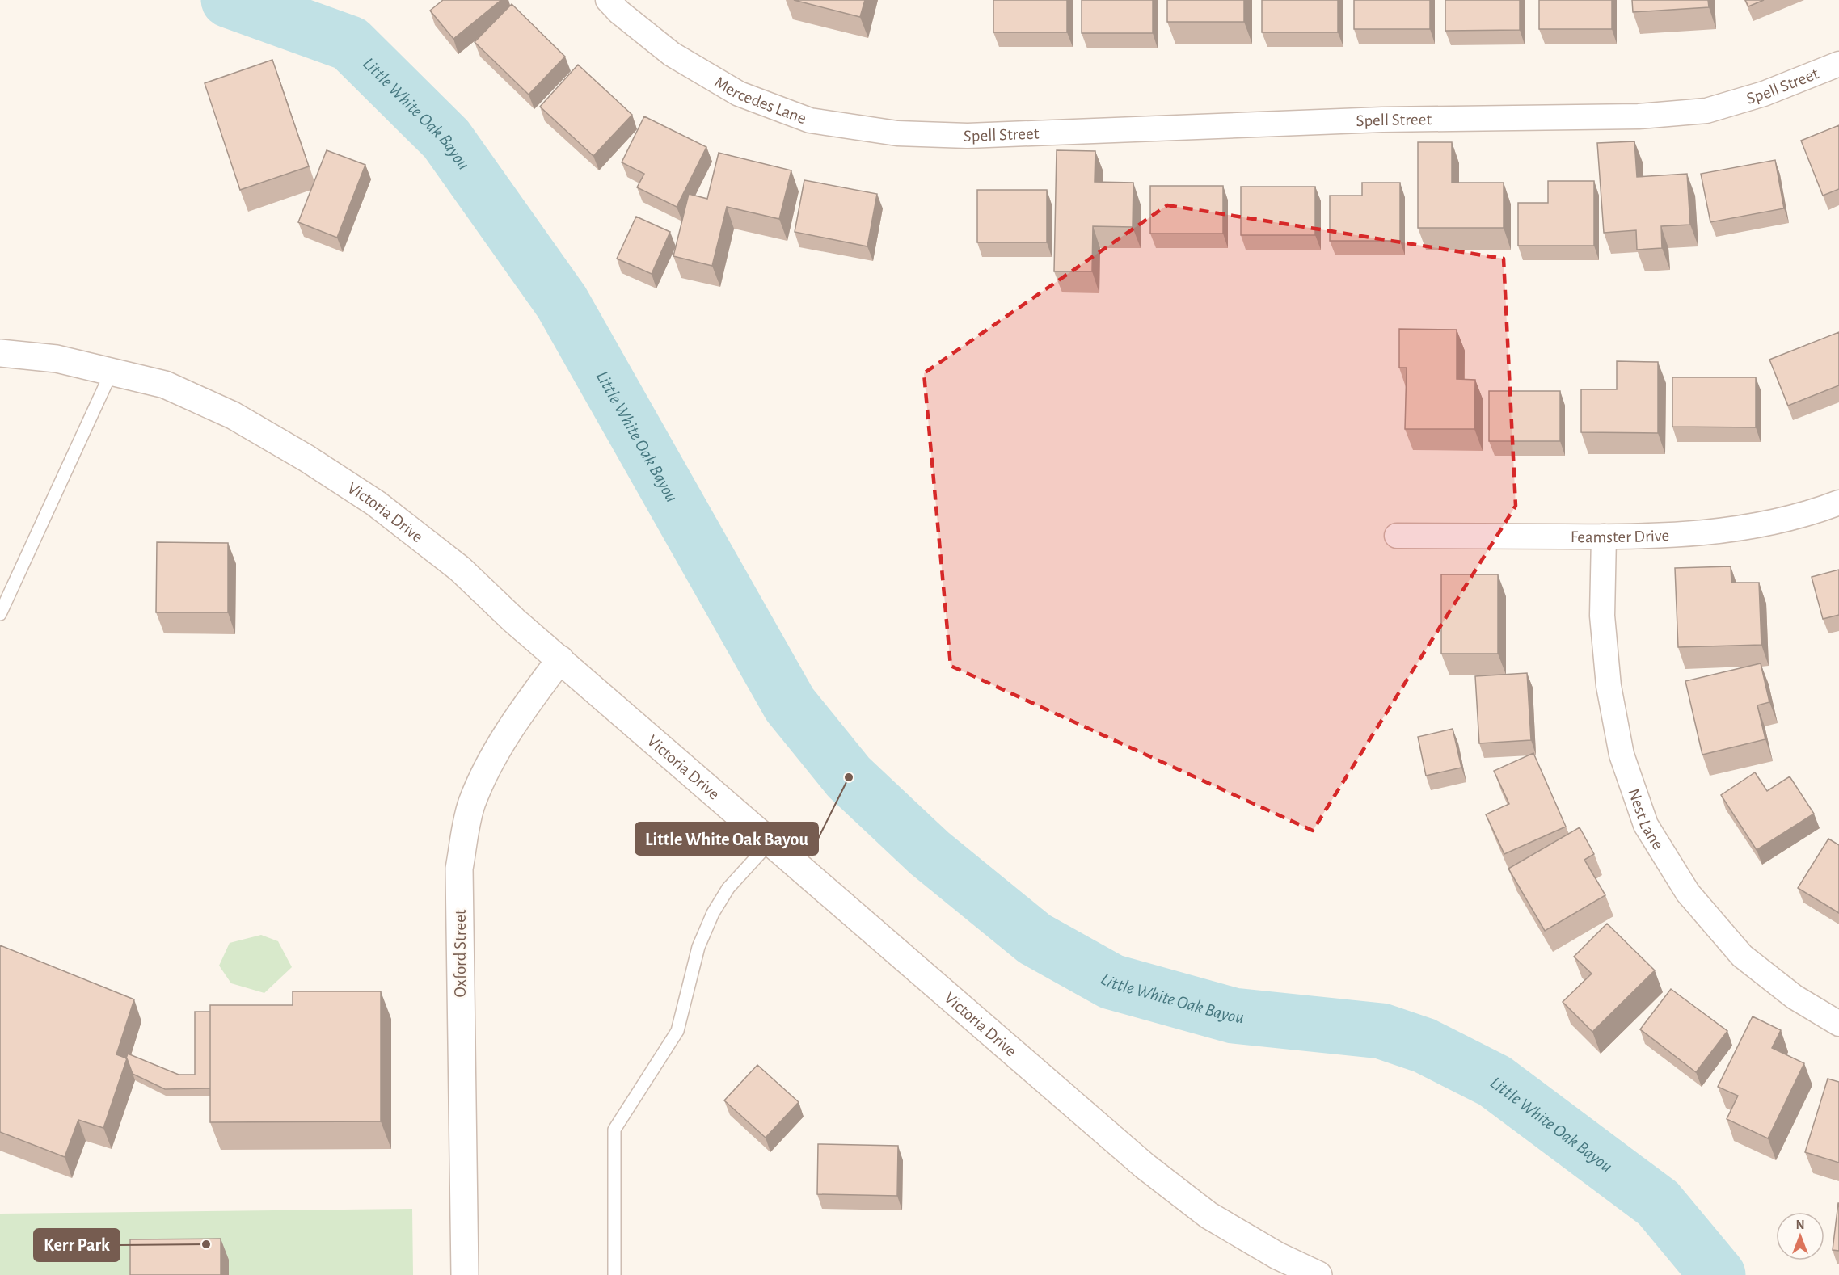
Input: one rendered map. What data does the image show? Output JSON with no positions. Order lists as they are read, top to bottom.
{
  "streets": {
    "street": [
      "Spell Street",
      "Mercedes Lane",
      "Victoria Drive",
      "Feamster Drive",
      "Nest Lane",
      "Oxford Street"
    ]
  },
  "crossings": [
    ["Spell Street", "Mercedes Lane"],
    ["Victoria Drive", "Oxford Street"],
    ["Feamster Drive", "Nest Lane"]
  ],
  "water": ["Little White Oak Bayou"],
  "places": ["Little White Oak Bayou", "Kerr Park"],
  "north": "top"
}
